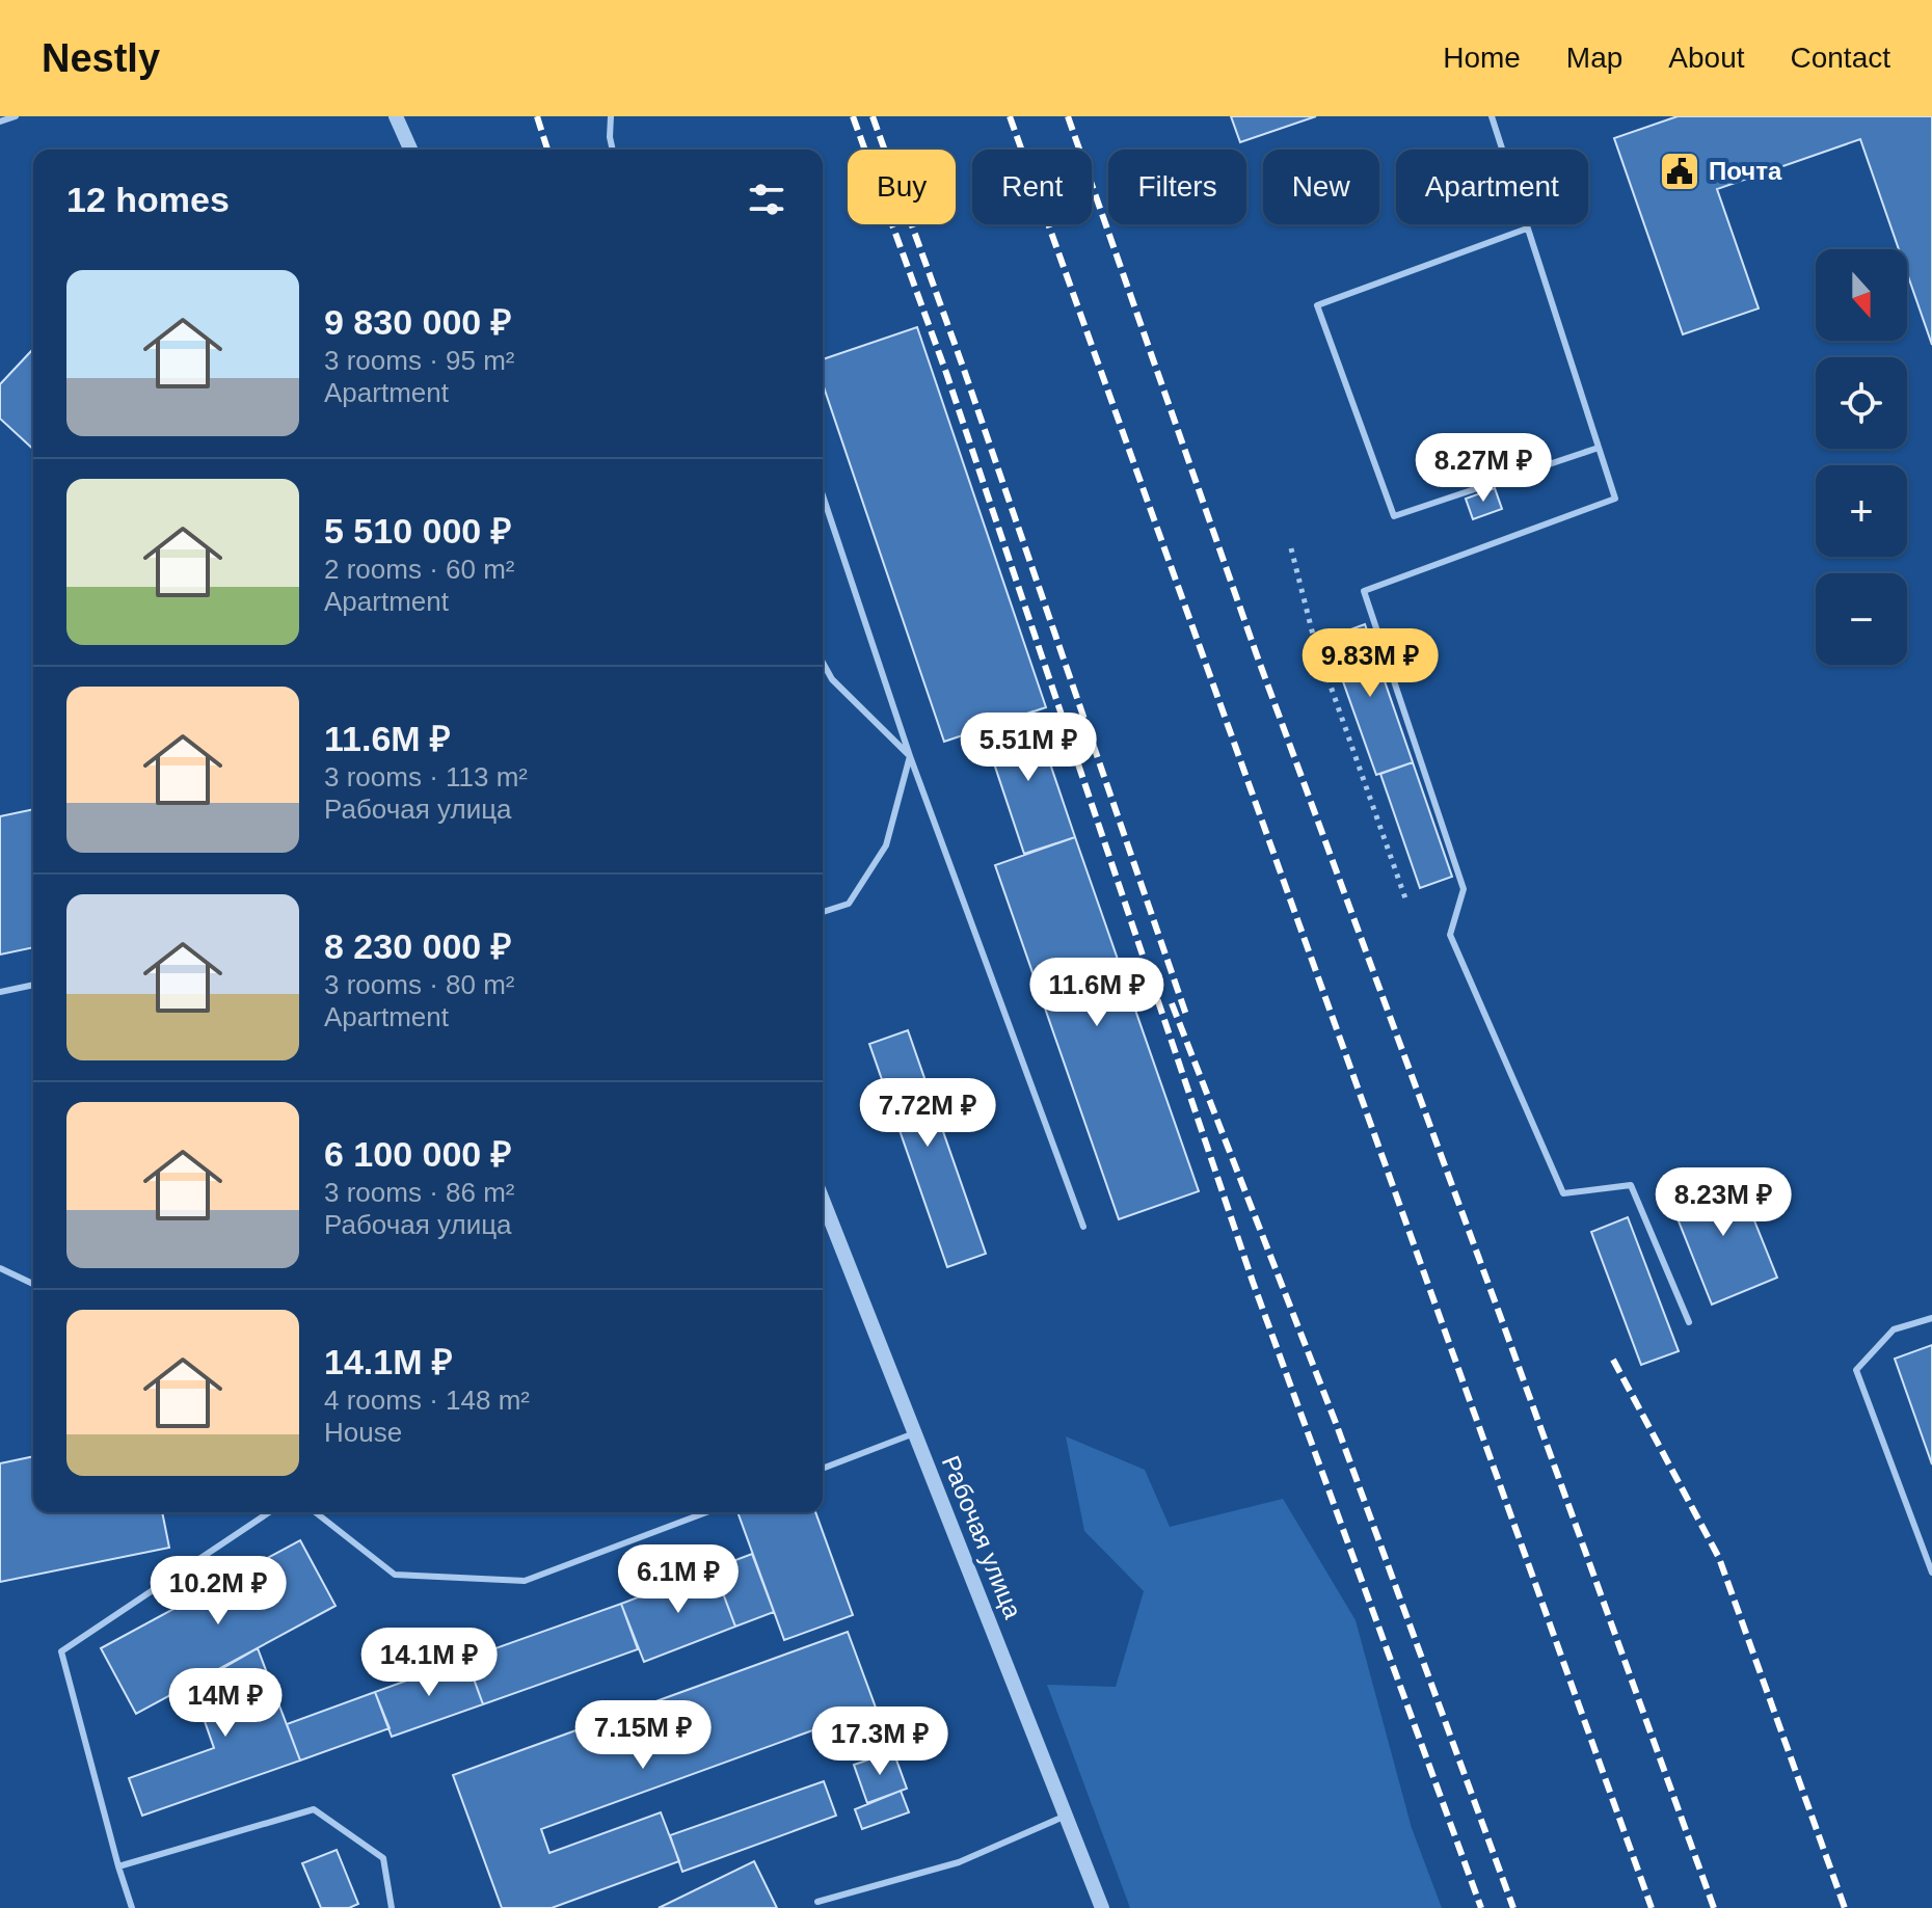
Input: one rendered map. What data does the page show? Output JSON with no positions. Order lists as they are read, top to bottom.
{
  "streets": {
    "street": ["Рабочая улица"]
  },
  "places": {
    "public building": ["Почта"]
  },
  "north": "bottom",
  "page": {
    "header": "Nestly",
    "nav": [
      "Home",
      "Map",
      "About",
      "Contact"
    ],
    "chip": [
      "Buy",
      "Rent",
      "Filters",
      "New",
      "Apartment"
    ],
    "heading": "12 homes",
    "map_buttons": ["+", "−"],
    "list": [
      {
        "name": "9 830 000 ₽",
        "note": "3 rooms · 95 m² · Apartment"
      },
      {
        "name": "5 510 000 ₽",
        "note": "2 rooms · 60 m² · Apartment"
      },
      {
        "name": "11.6M ₽",
        "note": "3 rooms · 113 m² · Рабочая улица"
      },
      {
        "name": "8 230 000 ₽",
        "note": "3 rooms · 80 m² · Apartment"
      },
      {
        "name": "6 100 000 ₽",
        "note": "3 rooms · 86 m² · Рабочая улица"
      },
      {
        "name": "14.1M ₽",
        "note": "4 rooms · 148 m² · House"
      }
    ],
    "price": [
      "8.27M ₽",
      "9.83M ₽",
      "5.51M ₽",
      "11.6M ₽",
      "7.72M ₽",
      "8.23M ₽",
      "6.1M ₽",
      "10.2M ₽",
      "14.1M ₽",
      "14M ₽",
      "7.15M ₽",
      "17.3M ₽"
    ]
  }
}
